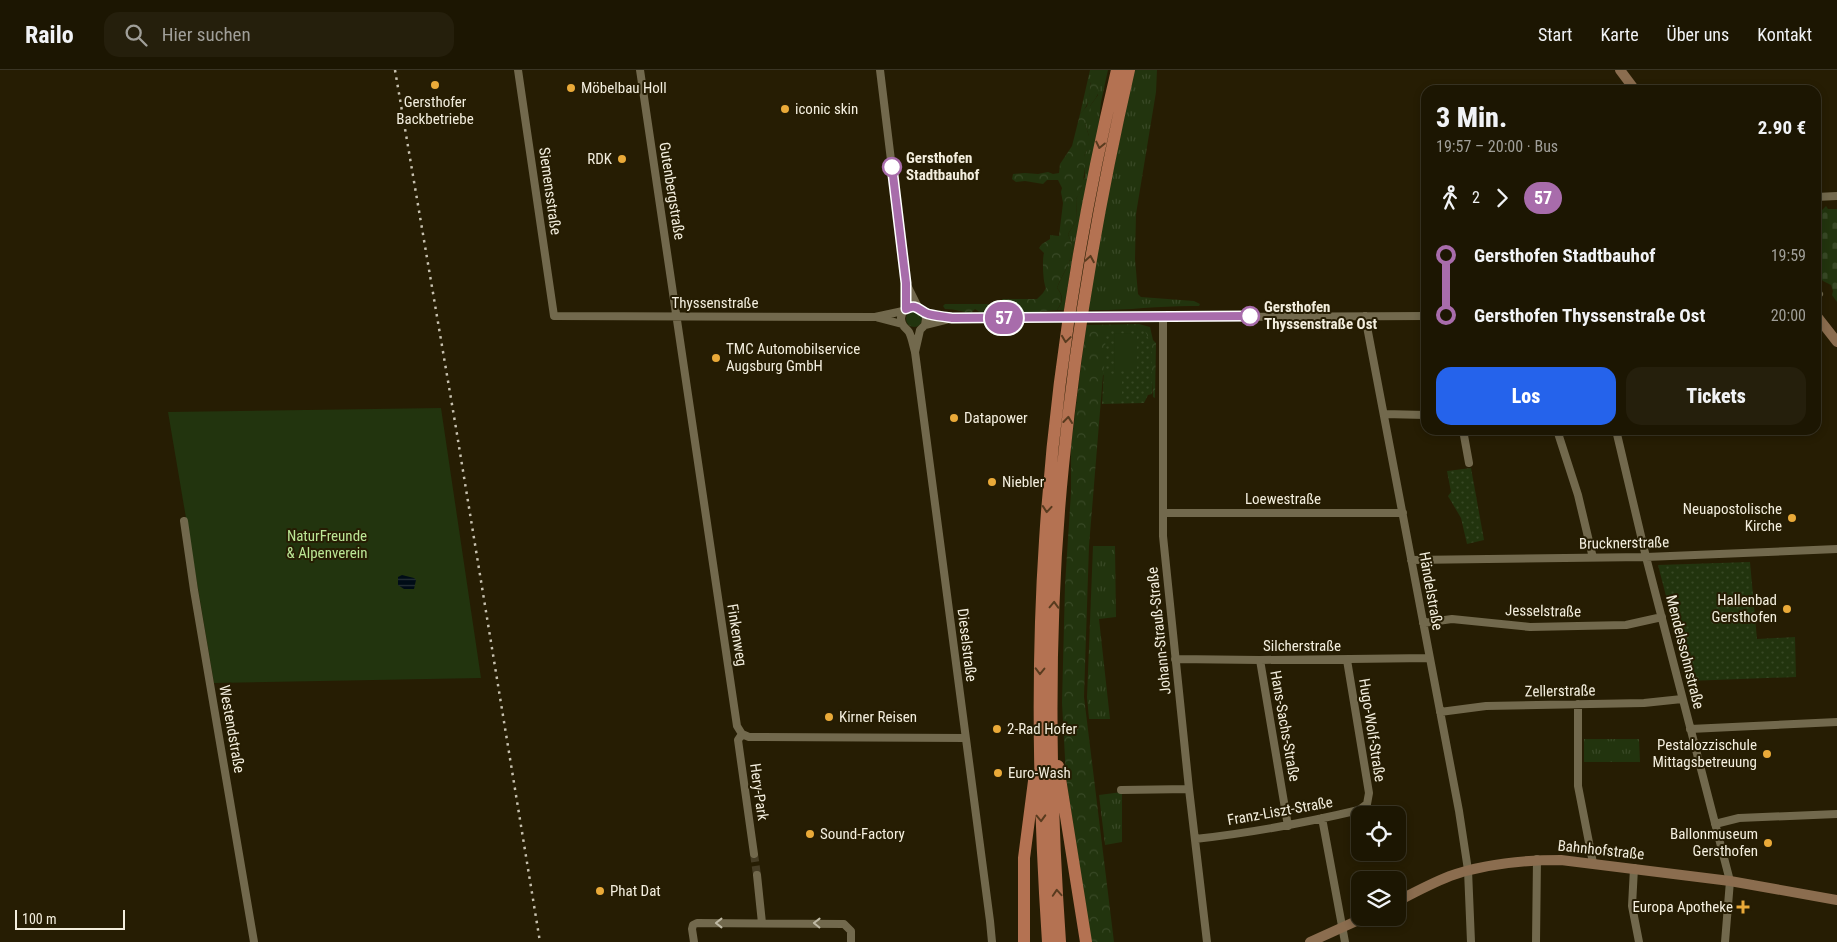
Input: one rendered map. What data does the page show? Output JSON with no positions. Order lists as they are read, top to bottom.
{
  "streets": {
    "main road": ["Bahnhofstraße"],
    "street": [
      "Siemensstraße",
      "Gutenbergstraße",
      "Thyssenstraße",
      "Loewestraße",
      "Brucknerstraße",
      "Händelstraße",
      "Jesselstraße",
      "Johann-Strauß-Straße",
      "Finkenweg",
      "Dieselstraße",
      "Silcherstraße",
      "Mendelssohnstraße",
      "Zellerstraße",
      "Hans-Sachs-Straße",
      "Westendstraße",
      "Hugo-Wolf-Straße",
      "Hery-Park",
      "Franz-Liszt-Straße"
    ]
  },
  "crossings": [
    ["Siemensstraße", "Thyssenstraße"],
    ["Gutenbergstraße", "Thyssenstraße"],
    ["Gutenbergstraße", "Finkenweg"],
    ["Thyssenstraße", "Finkenweg"],
    ["Thyssenstraße", "Dieselstraße"],
    ["Loewestraße", "Händelstraße"],
    ["Loewestraße", "Johann-Strauß-Straße"],
    ["Brucknerstraße", "Händelstraße"],
    ["Brucknerstraße", "Mendelssohnstraße"],
    ["Händelstraße", "Jesselstraße"],
    ["Händelstraße", "Silcherstraße"],
    ["Händelstraße", "Zellerstraße"],
    ["Händelstraße", "Bahnhofstraße"],
    ["Jesselstraße", "Mendelssohnstraße"],
    ["Johann-Strauß-Straße", "Silcherstraße"],
    ["Johann-Strauß-Straße", "Franz-Liszt-Straße"],
    ["Finkenweg", "Hery-Park"],
    ["Silcherstraße", "Hans-Sachs-Straße"],
    ["Silcherstraße", "Hugo-Wolf-Straße"],
    ["Mendelssohnstraße", "Zellerstraße"],
    ["Mendelssohnstraße", "Bahnhofstraße"],
    ["Hans-Sachs-Straße", "Franz-Liszt-Straße"],
    ["Hugo-Wolf-Straße", "Franz-Liszt-Straße"]
  ],
  "parks": ["NaturFreunde & Alpenverein"],
  "places": {
    "other": [
      "Gersthofer Backbetriebe",
      "Möbelbau Holl",
      "iconic skin",
      "RDK",
      "Gersthofen Stadtbauhof",
      "Gersthofen Thyssenstraße Ost",
      "TMC Automobilservice Augsburg GmbH",
      "Datapower",
      "Niebler",
      "Neuapostolische Kirche",
      "Hallenbad Gersthofen",
      "Kirner Reisen",
      "2-Rad Hofer",
      "Pestalozzischule Mittagsbetreuung",
      "Euro-Wash",
      "Sound-Factory",
      "Ballonmuseum Gersthofen",
      "Phat Dat"
    ],
    "health": ["Europa Apotheke"]
  },
  "lines": ["bus line 57"],
  "scale_bar": "100 m",
  "page": {
    "header": "Railo",
    "search": "Hier suchen",
    "nav": [
      "Start",
      "Karte",
      "Über uns",
      "Kontakt"
    ],
    "on_map": "57",
    "heading": ["3 Min.", "19:57 – 20:00 · Bus", "2.90 €"],
    "legs": ["2", "57"],
    "list": [
      {
        "name": "Gersthofen Stadtbauhof",
        "value": "19:59"
      },
      {
        "name": "Gersthofen Thyssenstraße Ost",
        "value": "20:00"
      }
    ],
    "buttons": ["Los", "Tickets"],
    "scale": "100 m"
  }
}
